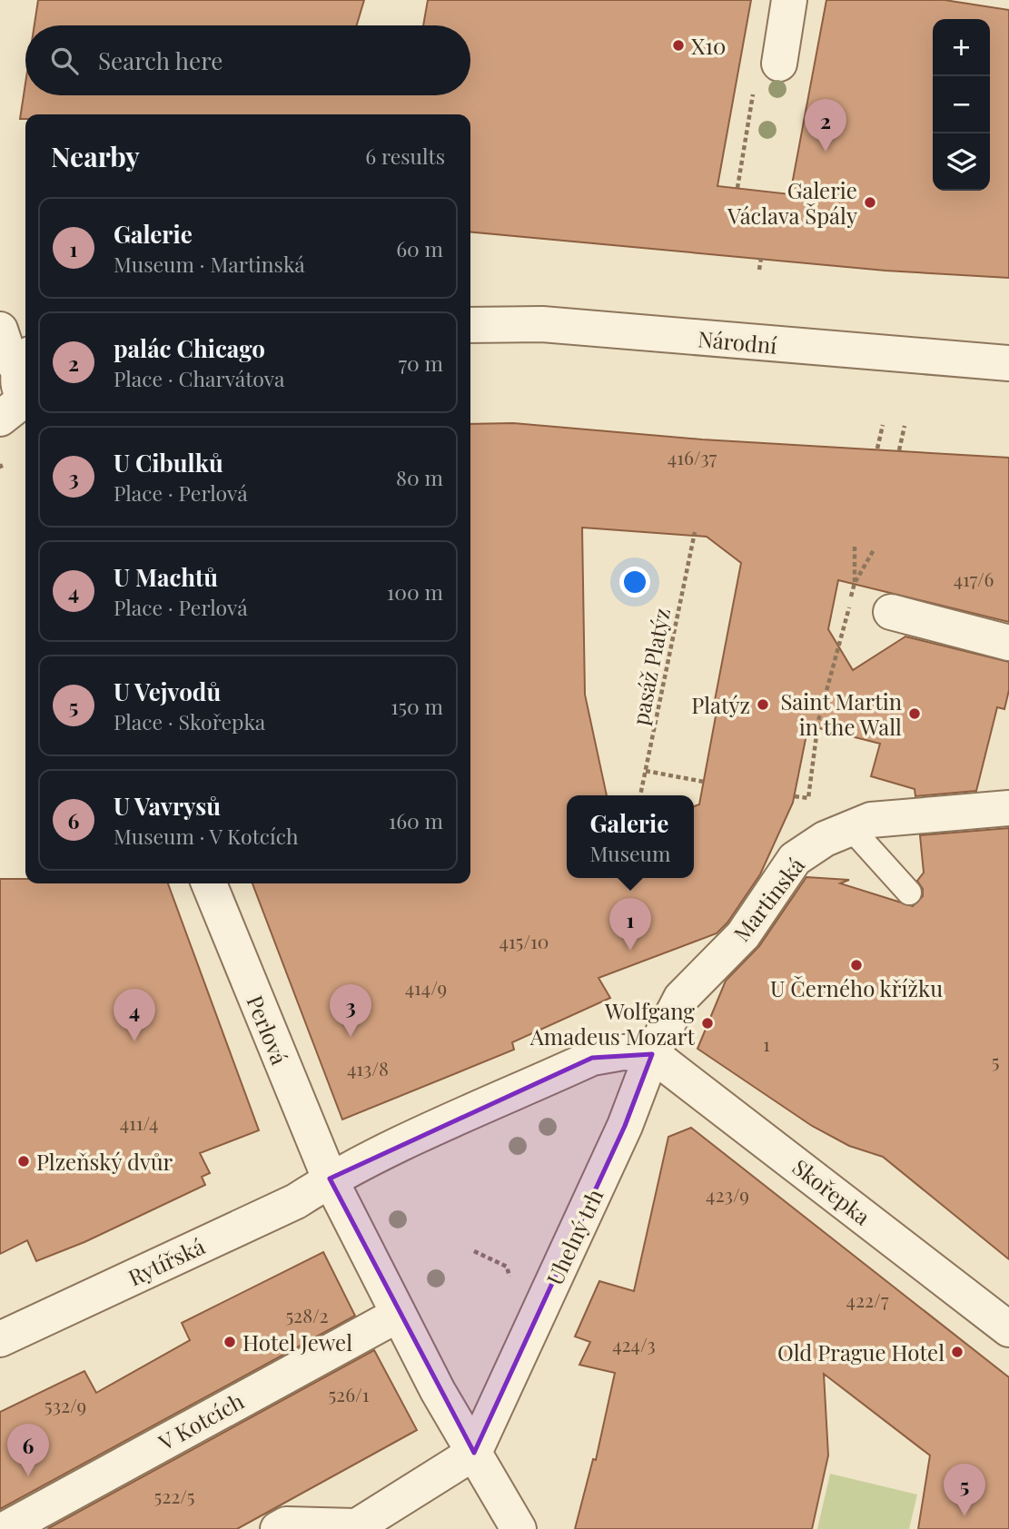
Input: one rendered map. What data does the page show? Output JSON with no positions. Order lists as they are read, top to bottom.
{
  "streets": {
    "street": [
      "Národní",
      "Martinská",
      "Perlová",
      "Skořepka",
      "Uhelný trh",
      "Rytířská",
      "V Kotcích"
    ],
    "path": ["pasáž Platýz"]
  },
  "crossings": [
    ["Martinská", "Skořepka"],
    ["Martinská", "Uhelný trh"],
    ["Perlová", "Rytířská"],
    ["Skořepka", "Uhelný trh"]
  ],
  "places": [
    "X10",
    "Galerie Václava Špály",
    "Platýz",
    "Saint Martin in the Wall",
    "U Černého křížku",
    "Wolfgang Amadeus Mozart",
    "Plzeňský dvůr",
    "Hotel Jewel",
    "Old Prague Hotel"
  ],
  "house_numbers": [
    "416/37",
    "417/6",
    "415/10",
    "414/9",
    "1",
    "5",
    "413/8",
    "411/4",
    "423/9",
    "422/7",
    "528/2",
    "424/3",
    "526/1",
    "532/9",
    "522/5"
  ],
  "page": {
    "map_buttons": ["+", "−"],
    "search": "Search here",
    "pins": [
      "2",
      "1",
      "3",
      "4",
      "6",
      "5"
    ],
    "heading": ["Nearby", "6 results"],
    "list": [
      {
        "mark": "1",
        "name": "Galerie",
        "note": "Museum · Martinská",
        "value": "60 m"
      },
      {
        "mark": "2",
        "name": "palác Chicago",
        "note": "Place · Charvátova",
        "value": "70 m"
      },
      {
        "mark": "3",
        "name": "U Cibulků",
        "note": "Place · Perlová",
        "value": "80 m"
      },
      {
        "mark": "4",
        "name": "U Machtů",
        "note": "Place · Perlová",
        "value": "100 m"
      },
      {
        "mark": "5",
        "name": "U Vejvodů",
        "note": "Place · Skořepka",
        "value": "150 m"
      },
      {
        "mark": "6",
        "name": "U Vavrysů",
        "note": "Museum · V Kotcích",
        "value": "160 m"
      }
    ],
    "popup": ["Galerie", "Museum"]
  }
}
